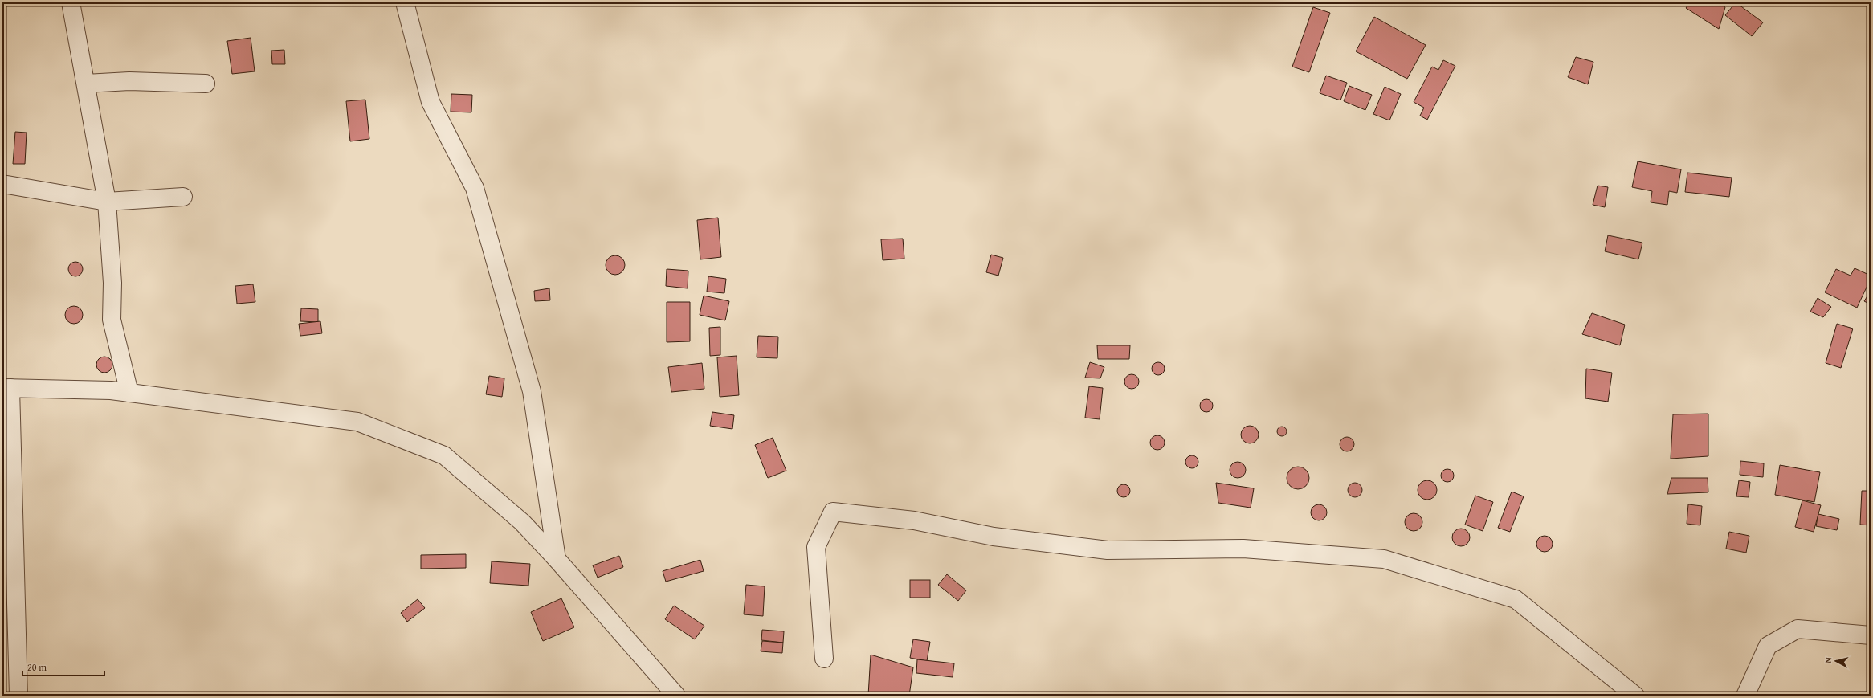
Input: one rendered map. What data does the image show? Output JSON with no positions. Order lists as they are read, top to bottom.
{
  "scale_bar": "20 m",
  "north": "left"
}
